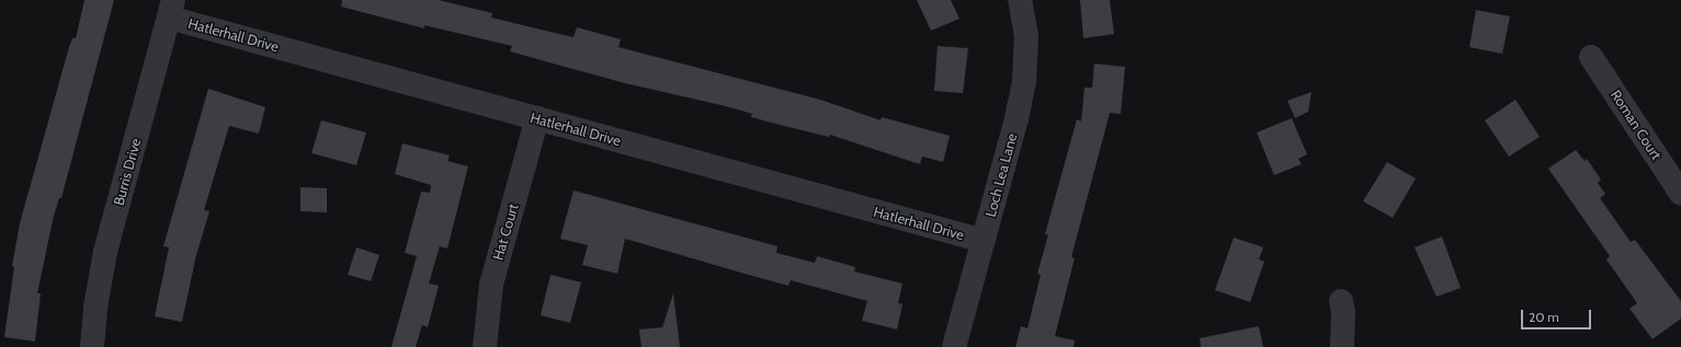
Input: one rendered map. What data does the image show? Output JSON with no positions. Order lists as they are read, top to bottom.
{
  "streets": {
    "street": [
      "Hatlerhall Drive",
      "Roman Court",
      "Burris Drive",
      "Loch Lea Lane",
      "Hat Court"
    ]
  },
  "crossings": [
    ["Hatlerhall Drive", "Burris Drive"],
    ["Hatlerhall Drive", "Loch Lea Lane"],
    ["Hatlerhall Drive", "Hat Court"]
  ],
  "scale_bar": "20 m"
}
